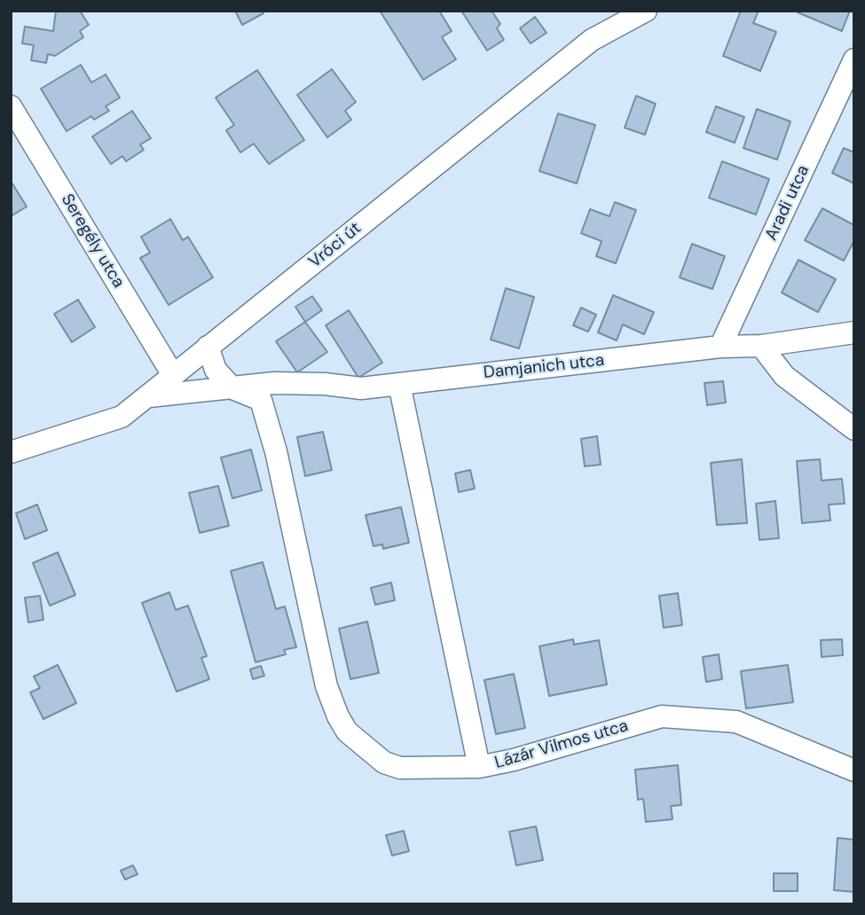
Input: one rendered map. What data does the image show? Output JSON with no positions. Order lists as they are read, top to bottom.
{
  "streets": {
    "street": [
      "Aradi utca",
      "Seregély utca",
      "Vróci út",
      "Damjanich utca",
      "Lázár Vilmos utca"
    ]
  },
  "crossings": [
    ["Aradi utca", "Damjanich utca"],
    ["Seregély utca", "Vróci út"],
    ["Vróci út", "Damjanich utca"],
    ["Damjanich utca", "Lázár Vilmos utca"]
  ]
}
